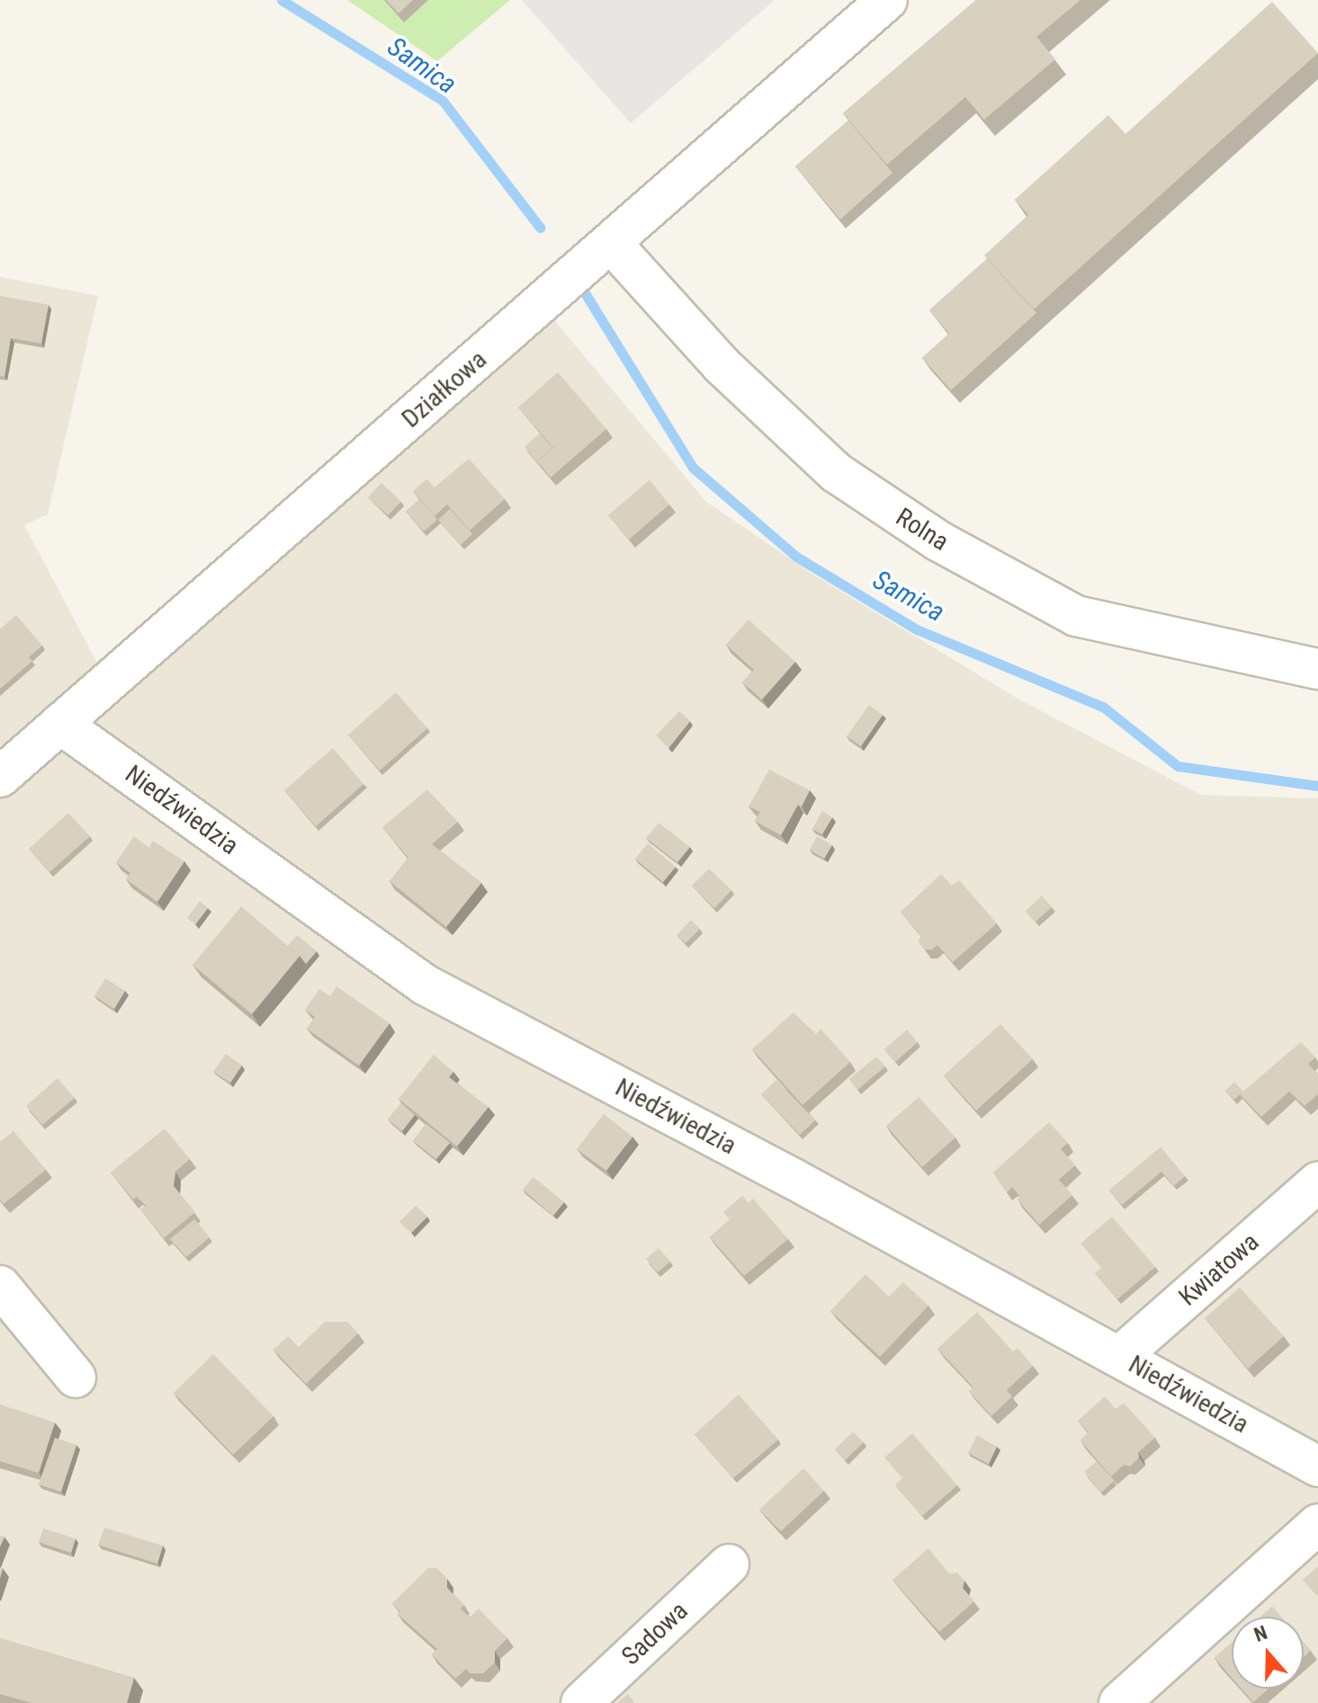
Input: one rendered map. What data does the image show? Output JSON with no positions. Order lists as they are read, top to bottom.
{
  "streets": {
    "street": [
      "Działkowa",
      "Rolna",
      "Niedźwiedzia",
      "Kwiatowa",
      "Sadowa"
    ]
  },
  "crossings": [
    ["Działkowa", "Rolna"],
    ["Działkowa", "Niedźwiedzia"],
    ["Niedźwiedzia", "Kwiatowa"]
  ],
  "water": ["Samica"],
  "north": "top"
}
